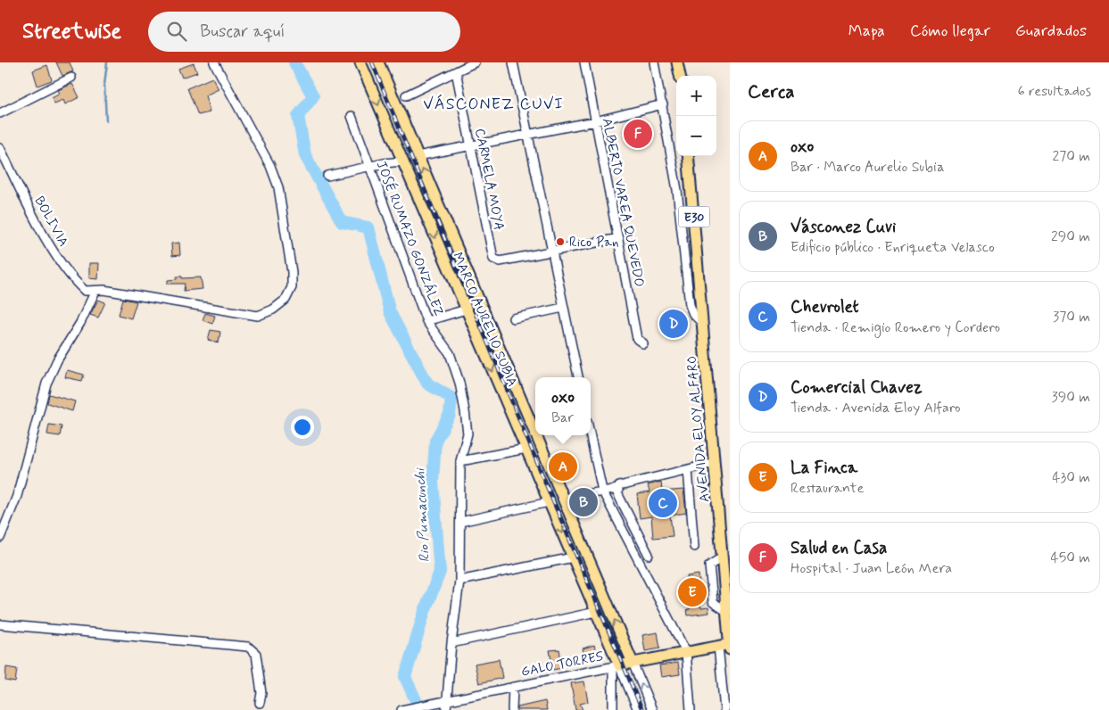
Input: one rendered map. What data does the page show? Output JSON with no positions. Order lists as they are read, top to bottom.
{
  "streets": {
    "main road": [
      "E30",
      "MARCO AURELIO SUBIA",
      "AVENIDA ELOY ALFARO",
      "GALO TORRES"
    ],
    "street": [
      "CARMELA MOYA",
      "ALBERTO VAREA QUEVEDO",
      "BOLIVIA",
      "JOSÉ RUMAZO GONZÁLEZ"
    ]
  },
  "crossings": [
    ["JOSÉ RUMAZO GONZÁLEZ", "GALO TORRES"],
    ["MARCO AURELIO SUBIA", "GALO TORRES"],
    ["AVENIDA ELOY ALFARO", "GALO TORRES"]
  ],
  "districts": ["VÁSCONEZ CUVI"],
  "water": ["Rio Pumacunchi"],
  "places": ["Rico Pan"],
  "page": {
    "header": "Streetwise",
    "search": "Buscar aquí",
    "nav": ["Mapa", "Cómo llegar", "Guardados"],
    "heading": ["Cerca", "6 resultados"],
    "map_buttons": ["+", "−"],
    "pins": [
      "F",
      "D",
      "A",
      "B",
      "C",
      "E"
    ],
    "list": [
      {
        "mark": "A",
        "name": "oxo",
        "note": "Bar · Marco Aurelio Subia",
        "value": "270 m"
      },
      {
        "mark": "B",
        "name": "Vásconez Cuvi",
        "note": "Edificio público · Enriqueta Velasco",
        "value": "290 m"
      },
      {
        "mark": "C",
        "name": "Chevrolet",
        "note": "Tienda · Remigio Romero y Cordero",
        "value": "370 m"
      },
      {
        "mark": "D",
        "name": "Comercial Chavez",
        "note": "Tienda · Avenida Eloy Alfaro",
        "value": "390 m"
      },
      {
        "mark": "E",
        "name": "La Finca",
        "note": "Restaurante",
        "value": "430 m"
      },
      {
        "mark": "F",
        "name": "Salud en Casa",
        "note": "Hospital · Juan León Mera",
        "value": "450 m"
      }
    ],
    "popup": ["oxo", "Bar"]
  }
}
